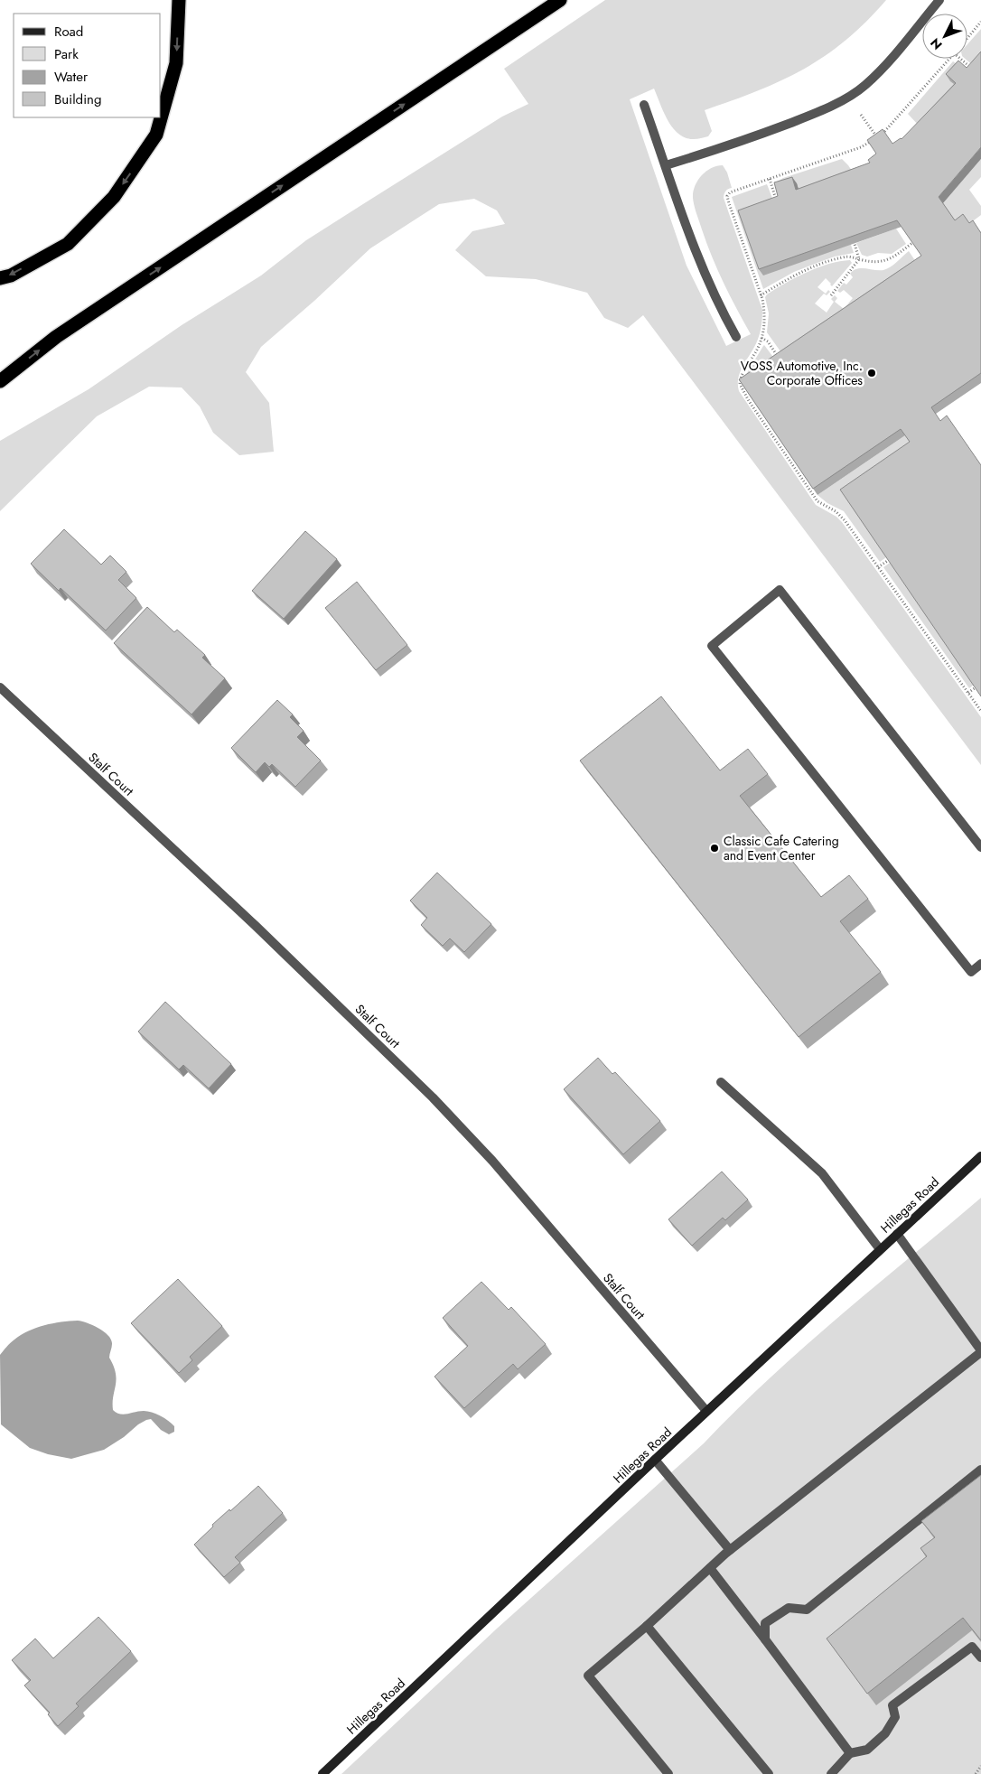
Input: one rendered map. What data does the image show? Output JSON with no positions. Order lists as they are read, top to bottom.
{
  "streets": {
    "main road": ["Hillegas Road"],
    "street": ["Stalf Court"]
  },
  "crossings": [
    ["Stalf Court", "Hillegas Road"]
  ],
  "places": ["VOSS Automotive, Inc. Corporate Offices", "Classic Cafe Catering and Event Center"],
  "legend": [
    "Road",
    "Park",
    "Water",
    "Building"
  ],
  "north": "bottom left"
}
